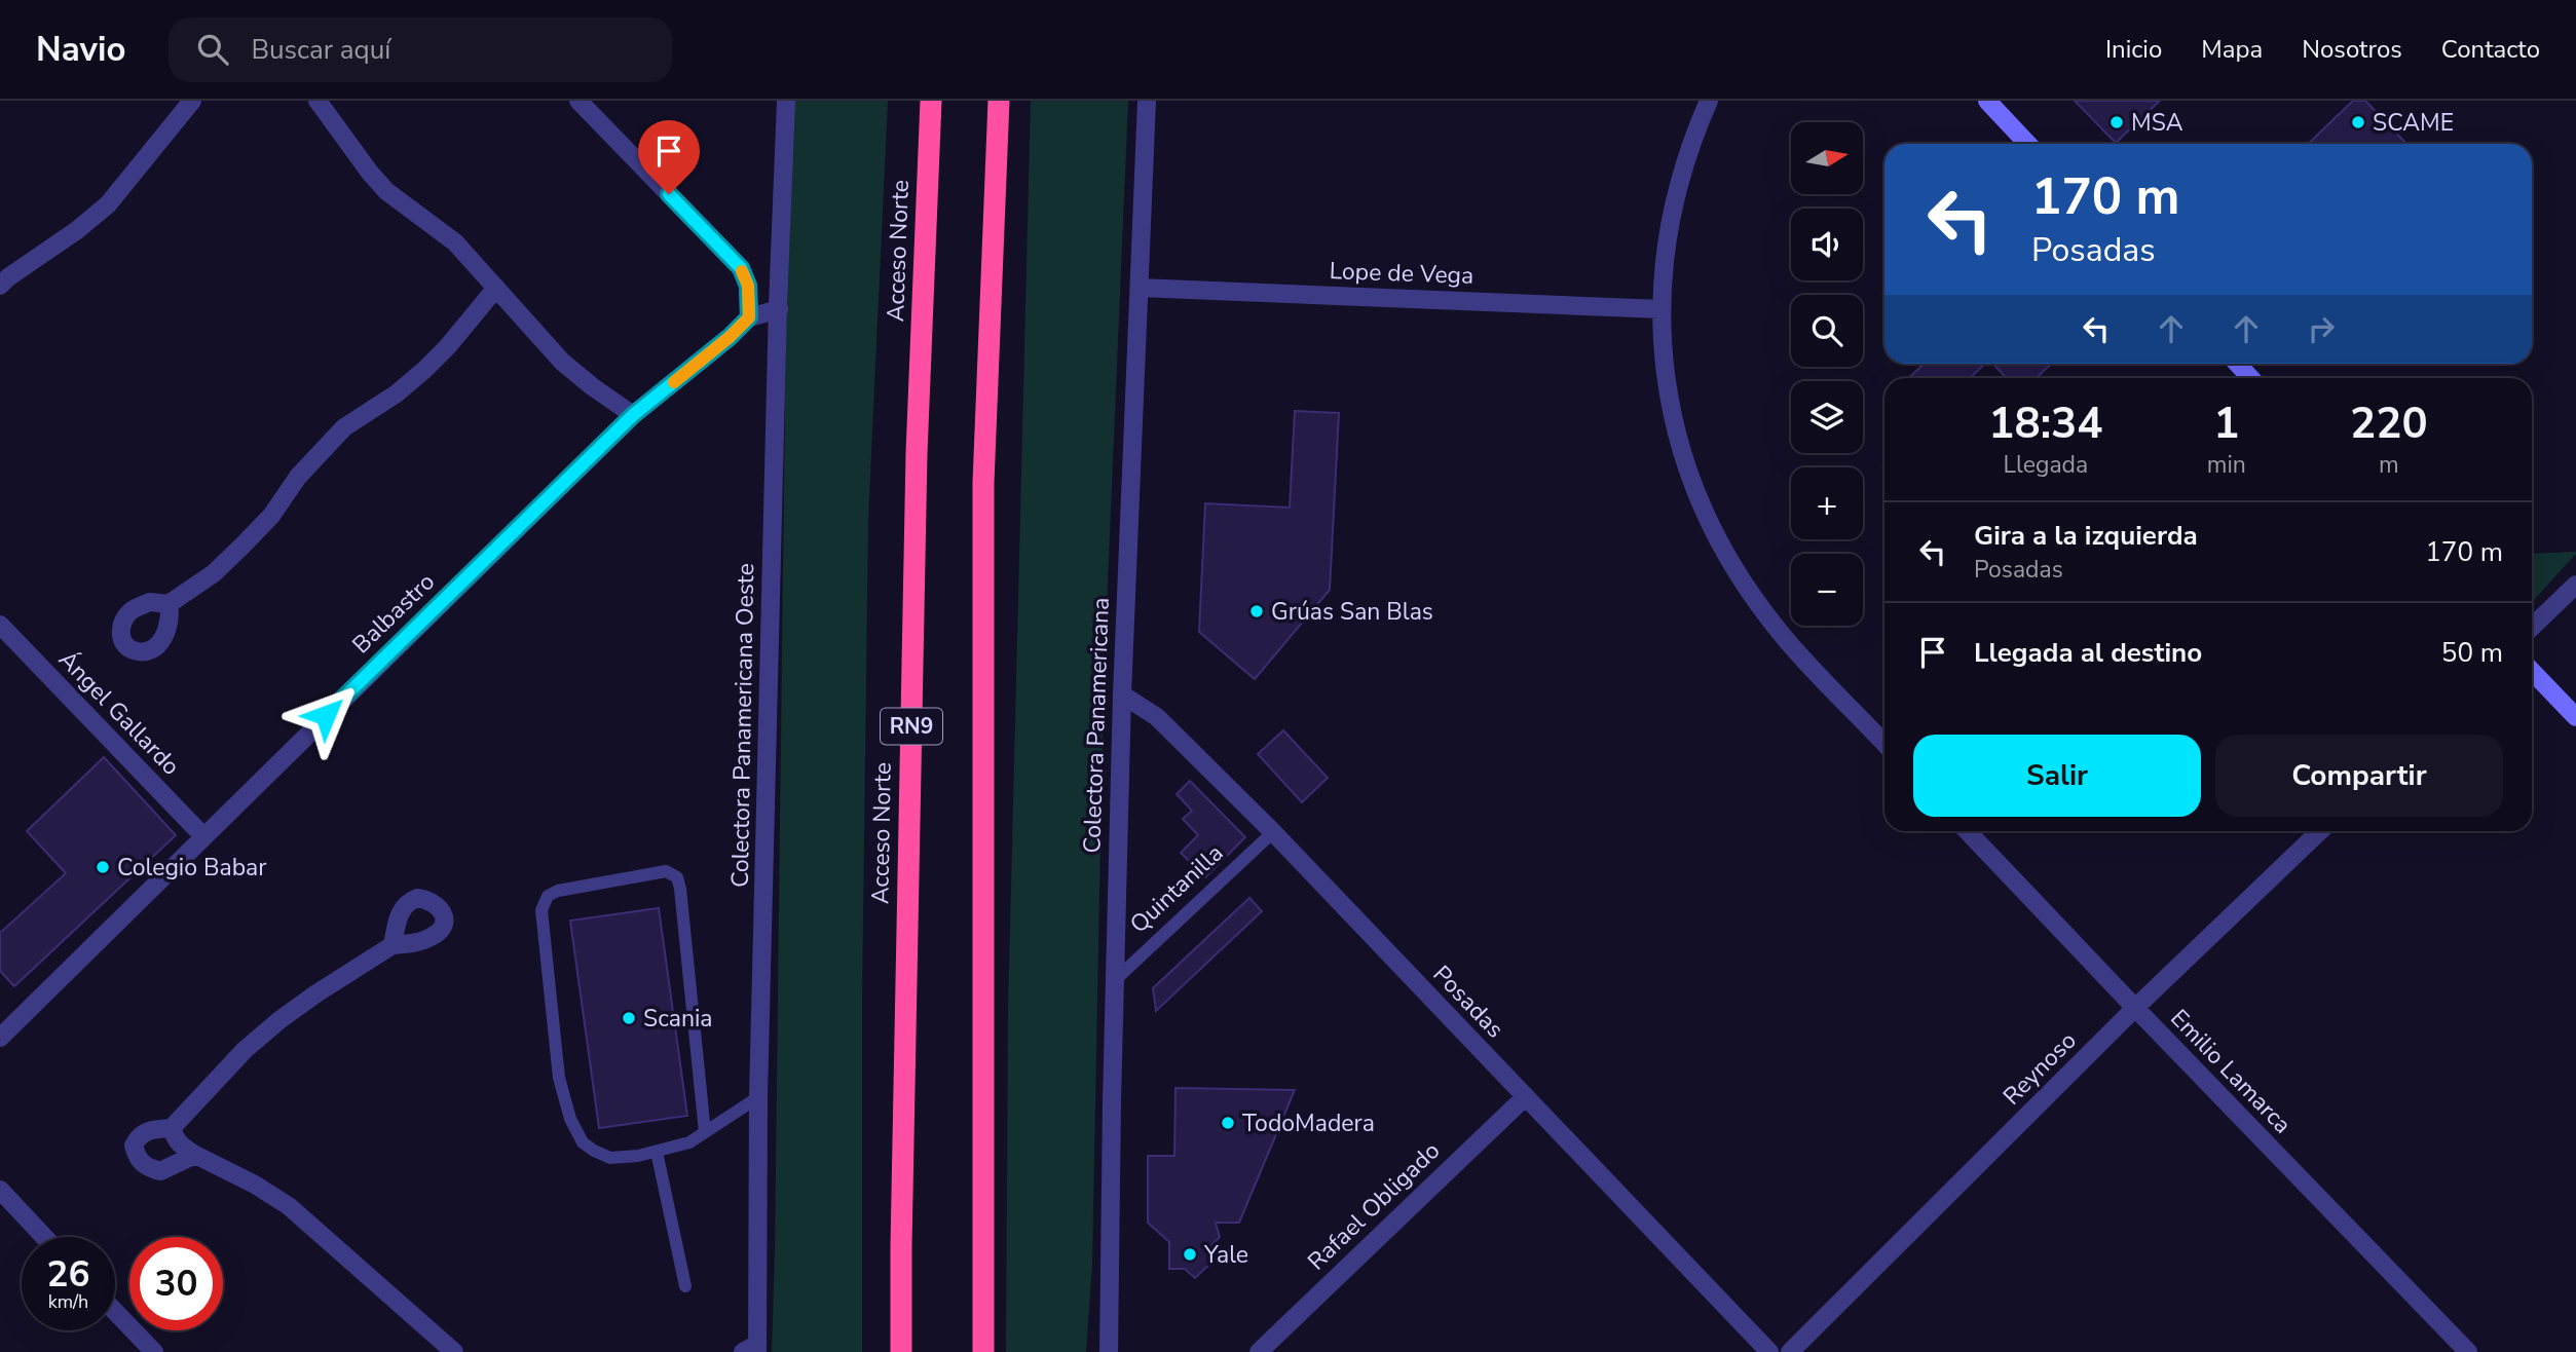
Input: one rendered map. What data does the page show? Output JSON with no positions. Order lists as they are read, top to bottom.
{
  "streets": {
    "highway": ["Acceso Norte", "RN9"],
    "street": [
      "Lope de Vega",
      "Balbastro",
      "Ángel Gallardo",
      "Colectora Panamericana Oeste",
      "Colectora Panamericana",
      "Posadas",
      "Reynoso",
      "Emilio Lamarca",
      "Rafael Obligado"
    ],
    "lane": ["Quintanilla"]
  },
  "crossings": [
    ["Lope de Vega", "Colectora Panamericana"],
    ["Balbastro", "Ángel Gallardo"],
    ["Balbastro", "Colectora Panamericana Oeste"],
    ["Colectora Panamericana", "Quintanilla"],
    ["Colectora Panamericana", "Posadas"],
    ["Quintanilla", "Posadas"],
    ["Posadas", "Rafael Obligado"],
    ["Reynoso", "Emilio Lamarca"]
  ],
  "places": [
    "MSA",
    "SCAME",
    "Grúas San Blas",
    "Colegio Babar",
    "Scania",
    "TodoMadera",
    "Yale"
  ],
  "north": "right",
  "page": {
    "header": "Navio",
    "search": "Buscar aquí",
    "nav": [
      "Inicio",
      "Mapa",
      "Nosotros",
      "Contacto"
    ],
    "map_buttons": ["+", "−"],
    "turn": ["170 m", "Posadas"],
    "eta": [
      "18:34",
      "Llegada",
      "1",
      "min",
      "220",
      "m"
    ],
    "list": [
      {
        "name": "Gira a la izquierda",
        "note": "Posadas",
        "value": "170 m"
      },
      {
        "name": "Llegada al destino",
        "value": "50 m"
      }
    ],
    "buttons": ["Salir", "Compartir"],
    "speed": "26 km/h",
    "limit": "30"
  }
}
